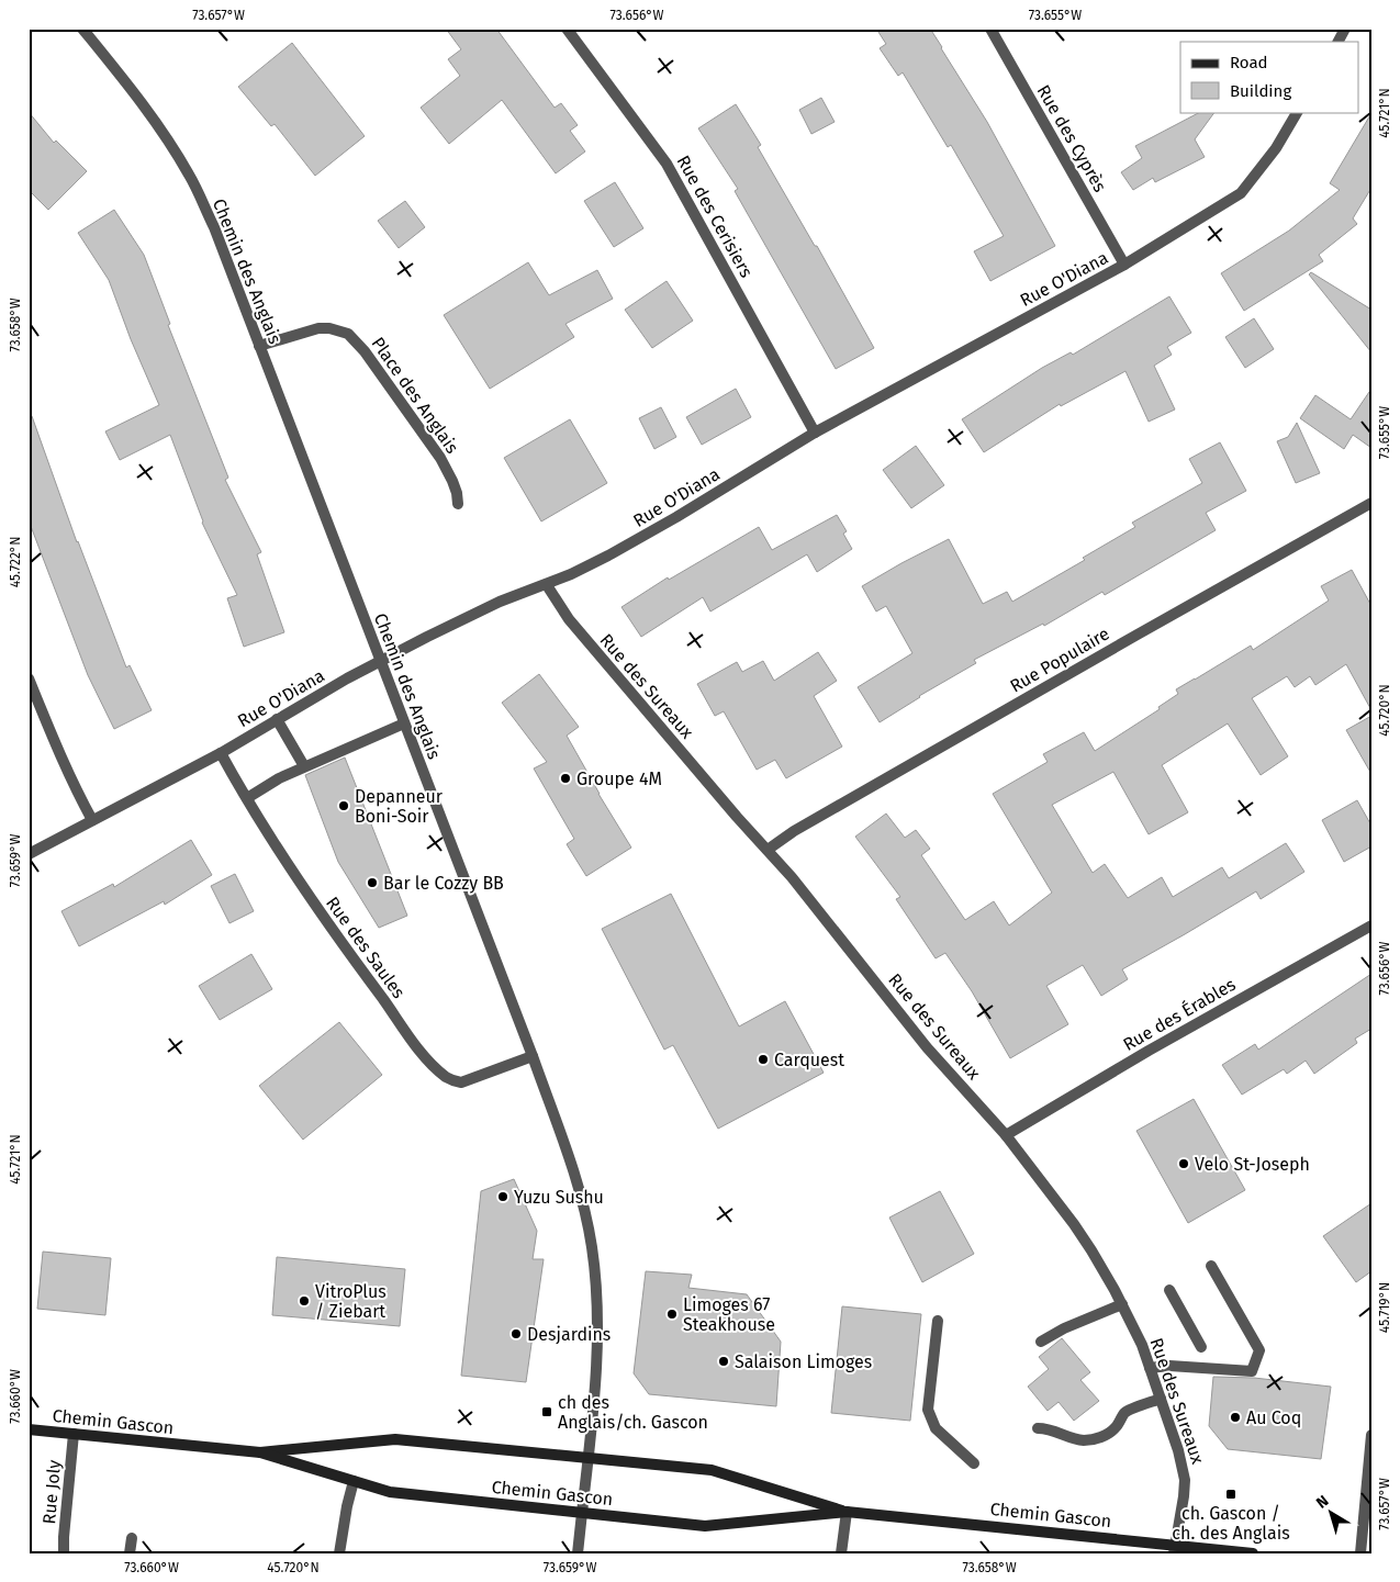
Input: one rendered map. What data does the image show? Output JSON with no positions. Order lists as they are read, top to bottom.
{
  "streets": {
    "main road": ["Chemin Gascon"],
    "street": [
      "Rue des Cyprès",
      "Rue des Cerisiers",
      "Chemin des Anglais",
      "Rue O'Diana",
      "Place des Anglais",
      "Rue Populaire",
      "Rue des Sureaux",
      "Rue des Saules",
      "Rue des Érables",
      "Rue Joly"
    ]
  },
  "crossings": [
    ["Rue des Cyprès", "Rue O'Diana"],
    ["Rue des Cerisiers", "Rue O'Diana"],
    ["Chemin des Anglais", "Rue O'Diana"],
    ["Chemin des Anglais", "Place des Anglais"],
    ["Chemin des Anglais", "Rue des Saules"],
    ["Chemin des Anglais", "Chemin Gascon"],
    ["Rue O'Diana", "Rue des Sureaux"],
    ["Rue O'Diana", "Rue des Saules"],
    ["Rue Populaire", "Rue des Sureaux"],
    ["Rue des Sureaux", "Rue des Érables"],
    ["Rue des Sureaux", "Chemin Gascon"],
    ["Chemin Gascon", "Rue Joly"]
  ],
  "places": {
    "other": [
      "Groupe 4M",
      "Depanneur Boni-Soir",
      "Bar le Cozzy BB",
      "Carquest",
      "Velo St-Joseph",
      "Yuzu Sushu",
      "VitroPlus / Ziebart",
      "Limoges 67 Steakhouse",
      "Desjardins",
      "Salaison Limoges",
      "Au Coq"
    ],
    "transit": ["ch des Anglais/ch. Gascon", "ch. Gascon / ch. des Anglais"]
  },
  "legend": ["Road", "Building"],
  "north": "top left",
  "coordinates": [
    "73.657°W",
    "73.656°W",
    "73.655°W",
    "45.721°N",
    "73.658°W",
    "45.722°N",
    "45.720°N",
    "73.659°W",
    "45.719°N",
    "73.660°W"
  ]
}
